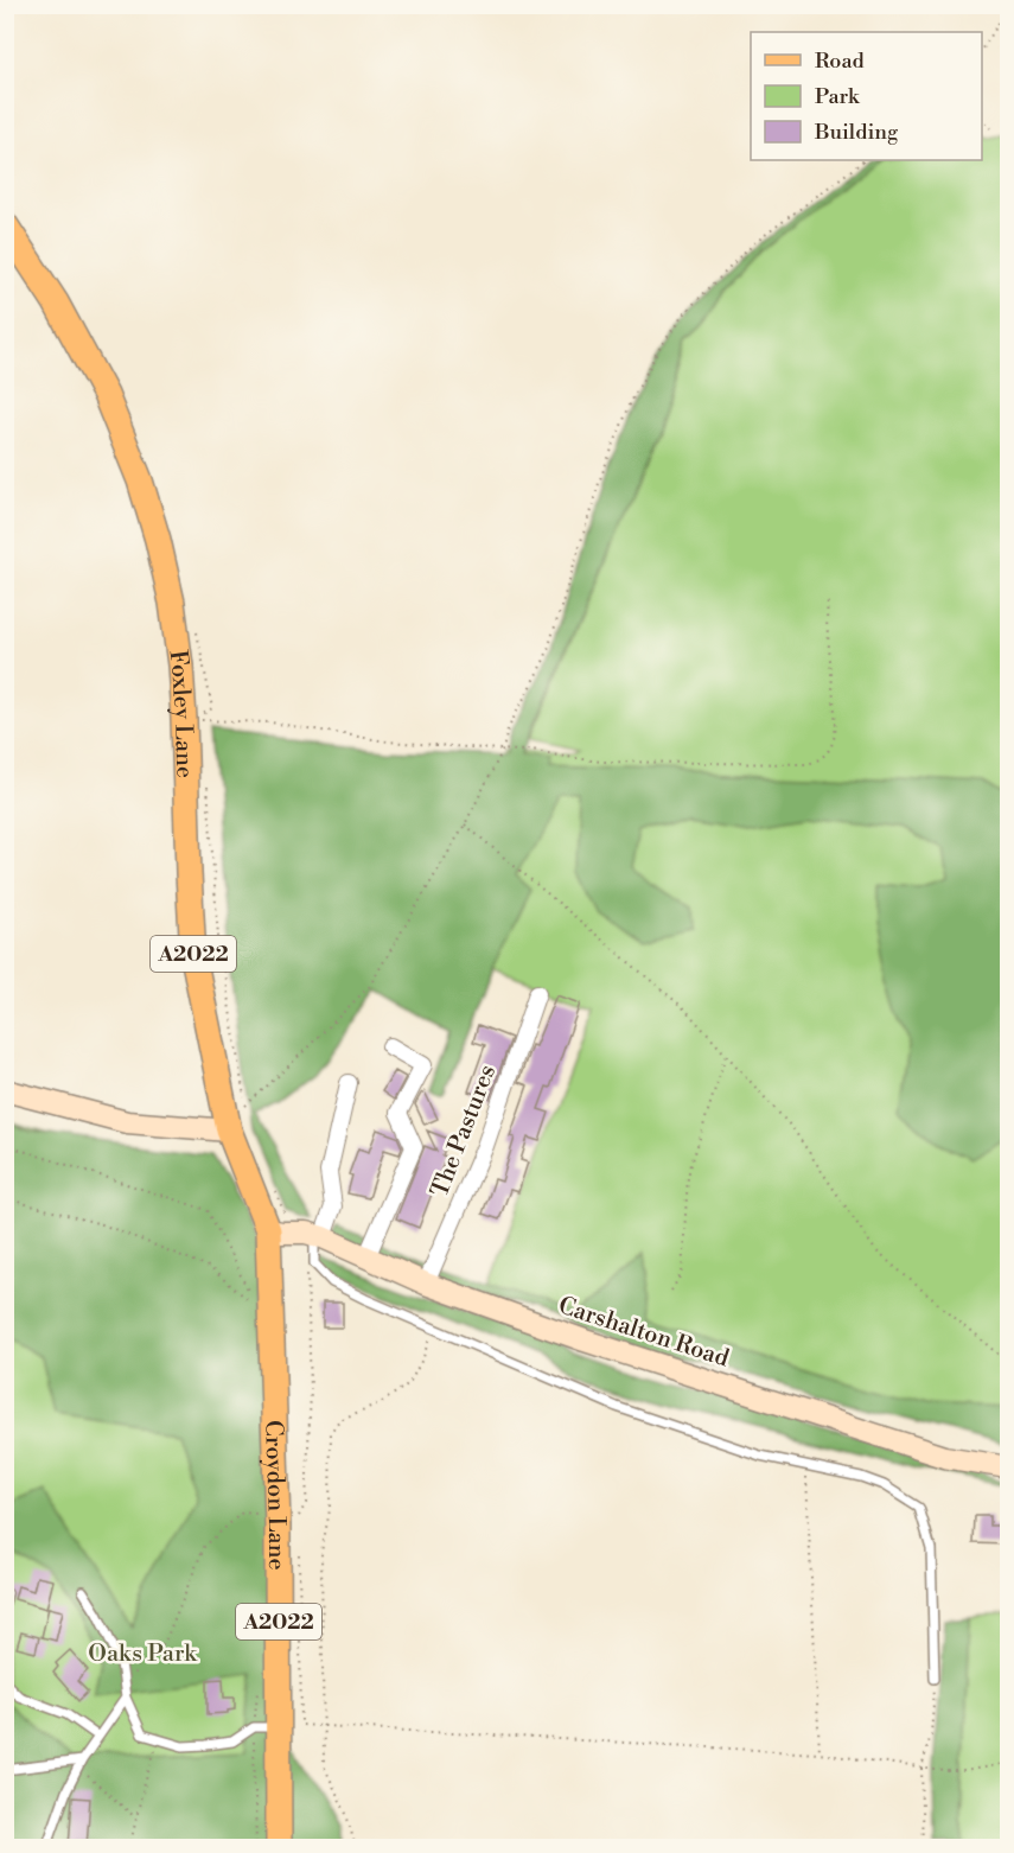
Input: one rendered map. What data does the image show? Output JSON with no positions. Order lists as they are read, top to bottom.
{
  "streets": {
    "main road": [
      "Foxley Lane",
      "A2022",
      "Carshalton Road",
      "Croydon Lane"
    ],
    "street": ["The Pastures"]
  },
  "crossings": [
    ["Foxley Lane", "Carshalton Road"],
    ["Foxley Lane", "Croydon Lane"],
    ["The Pastures", "Carshalton Road"],
    ["Carshalton Road", "Croydon Lane"]
  ],
  "parks": ["Oaks Park"],
  "legend": ["Road", "Park", "Building"]
}
